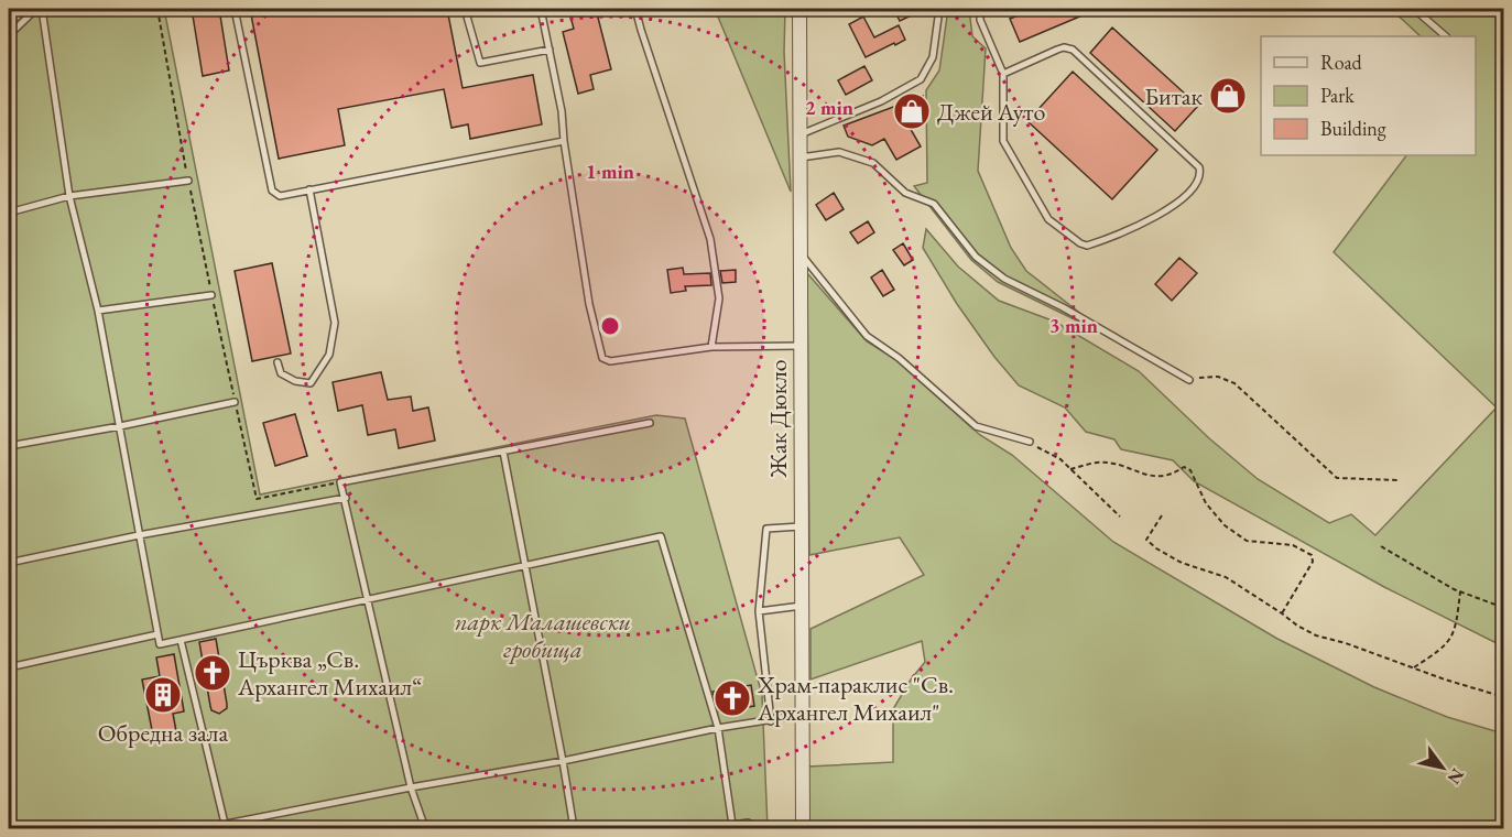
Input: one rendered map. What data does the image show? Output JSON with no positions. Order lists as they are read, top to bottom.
{
  "streets": {
    "street": ["Жак Дюкло"]
  },
  "parks": ["парк Малашевски гробища"],
  "places": {
    "shop": ["Битак", "Джей Ауто"],
    "church": ["Църква „Св. Архангел Михаил“", "Храм-параклис \"Св. Архангел Михаил\""],
    "building": ["Обредна зала"]
  },
  "legend": ["Road", "Park", "Building"],
  "north": "bottom right",
  "rings": ["2 min", "1 min", "3 min"]
}
